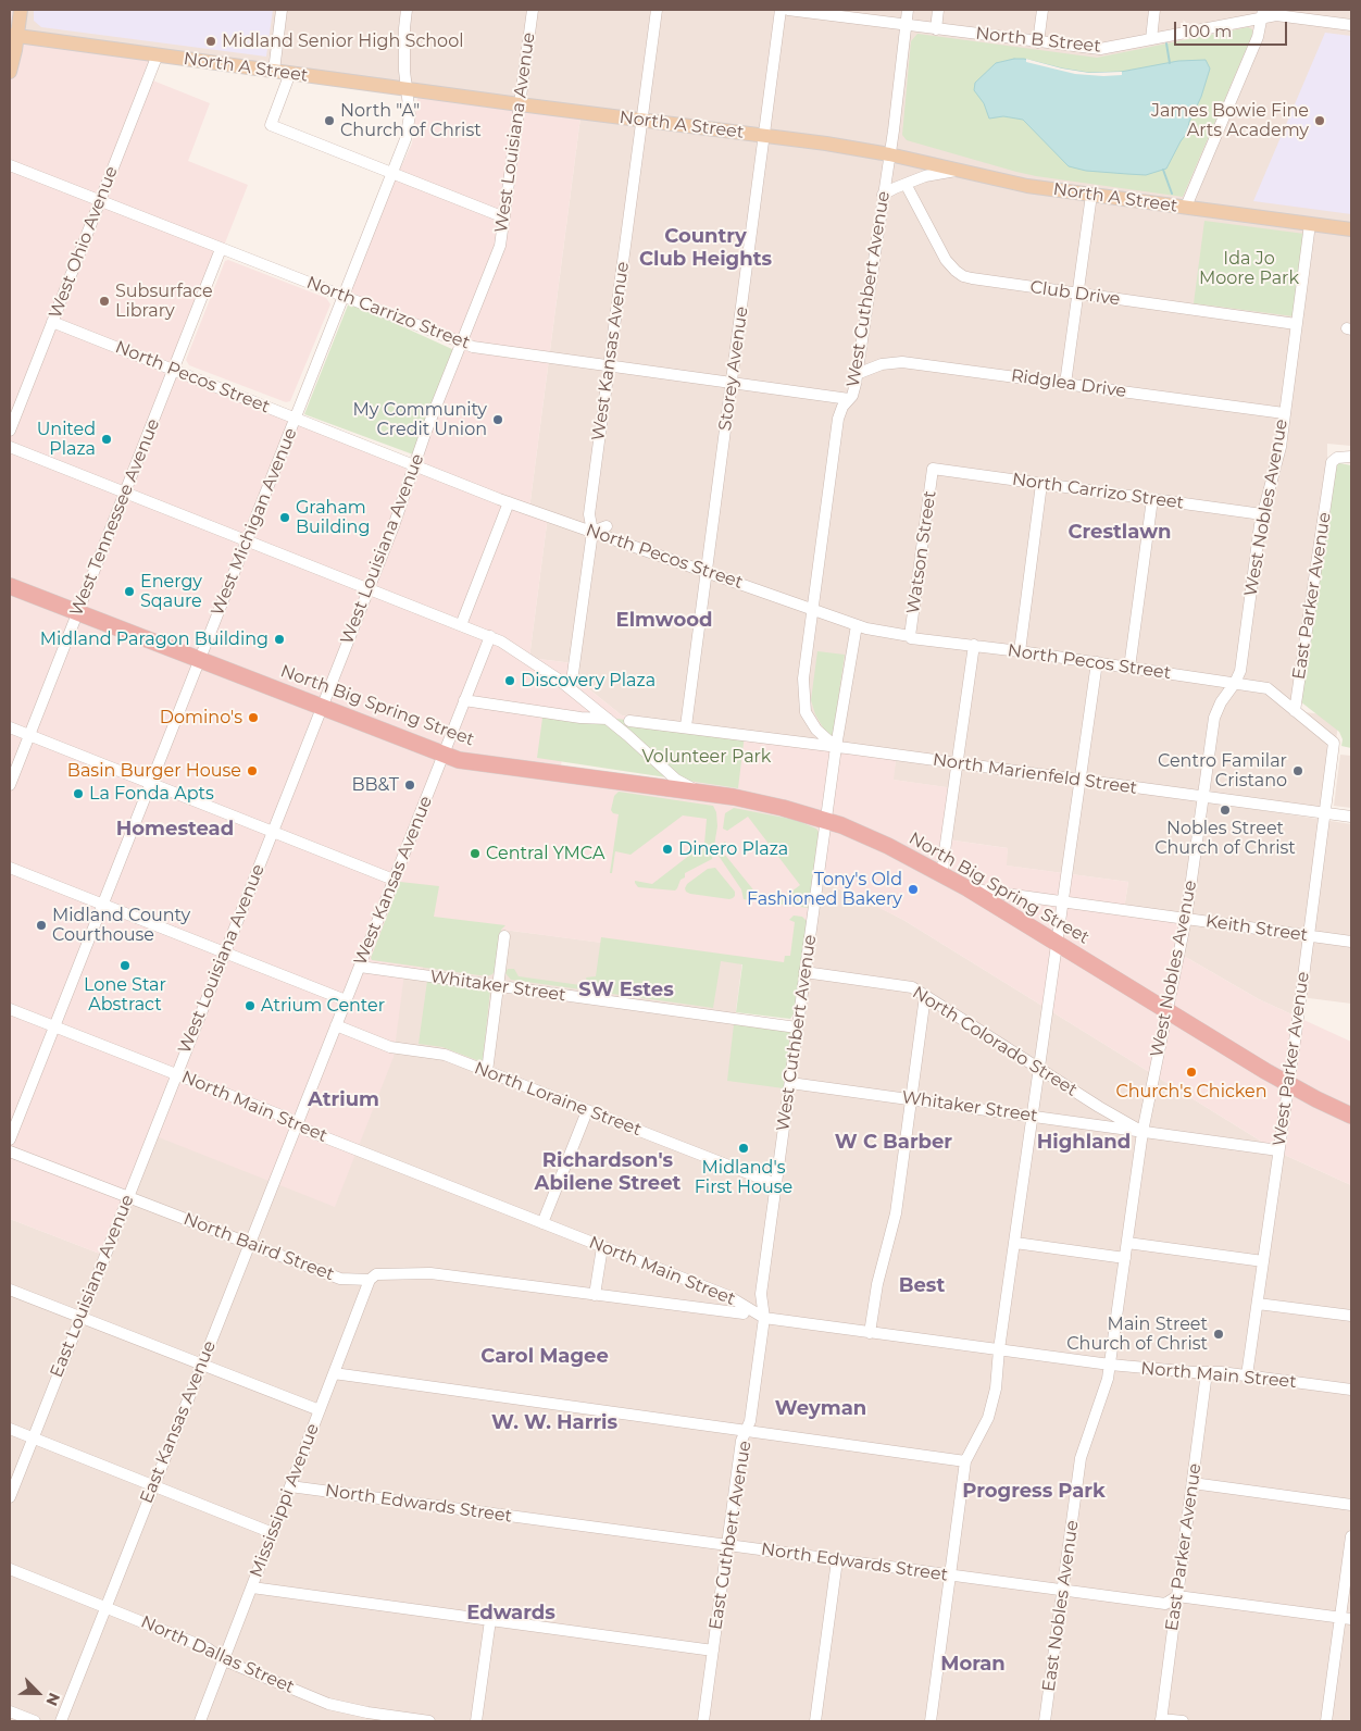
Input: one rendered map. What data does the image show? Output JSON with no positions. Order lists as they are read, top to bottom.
{
  "streets": {
    "highway": ["North Big Spring Street"],
    "main road": ["North A Street"],
    "street": [
      "North B Street",
      "West Louisiana Avenue",
      "West Ohio Avenue",
      "West Cuthbert Avenue",
      "Club Drive",
      "North Carrizo Street",
      "West Kansas Avenue",
      "Storey Avenue",
      "North Pecos Street",
      "Ridglea Drive",
      "West Nobles Avenue",
      "West Tennessee Avenue",
      "West Michigan Avenue",
      "Watson Street",
      "East Parker Avenue",
      "North Marienfeld Street",
      "Keith Street",
      "Whitaker Street",
      "North Colorado Street",
      "West Parker Avenue",
      "North Loraine Street",
      "North Main Street",
      "North Baird Street",
      "East Louisiana Avenue",
      "East Kansas Avenue",
      "Mississippi Avenue",
      "North Edwards Street",
      "East Cuthbert Avenue",
      "East Nobles Avenue",
      "North Dallas Street"
    ]
  },
  "crossings": [
    ["North B Street", "West Cuthbert Avenue"],
    ["North A Street", "West Louisiana Avenue"],
    ["North A Street", "West Ohio Avenue"],
    ["North A Street", "West Cuthbert Avenue"],
    ["North A Street", "West Kansas Avenue"],
    ["North A Street", "Storey Avenue"],
    ["North A Street", "West Nobles Avenue"],
    ["North A Street", "West Michigan Avenue"],
    ["West Louisiana Avenue", "North Carrizo Street"],
    ["West Louisiana Avenue", "North Pecos Street"],
    ["West Louisiana Avenue", "North Big Spring Street"],
    ["West Louisiana Avenue", "North Main Street"],
    ["West Louisiana Avenue", "East Louisiana Avenue"],
    ["West Ohio Avenue", "North Carrizo Street"],
    ["West Ohio Avenue", "North Pecos Street"],
    ["West Cuthbert Avenue", "North Carrizo Street"],
    ["West Cuthbert Avenue", "North Pecos Street"],
    ["West Cuthbert Avenue", "Ridglea Drive"],
    ["West Cuthbert Avenue", "North Big Spring Street"],
    ["West Cuthbert Avenue", "North Marienfeld Street"],
    ["West Cuthbert Avenue", "Whitaker Street"],
    ["West Cuthbert Avenue", "North Colorado Street"],
    ["West Cuthbert Avenue", "North Loraine Street"],
    ["West Cuthbert Avenue", "North Main Street"],
    ["West Cuthbert Avenue", "East Cuthbert Avenue"],
    ["Club Drive", "West Nobles Avenue"],
    ["North Carrizo Street", "West Kansas Avenue"],
    ["North Carrizo Street", "Storey Avenue"],
    ["North Carrizo Street", "West Nobles Avenue"],
    ["North Carrizo Street", "West Tennessee Avenue"],
    ["North Carrizo Street", "West Michigan Avenue"],
    ["North Carrizo Street", "Watson Street"],
    ["West Kansas Avenue", "North Pecos Street"],
    ["West Kansas Avenue", "North Big Spring Street"],
    ["West Kansas Avenue", "Whitaker Street"],
    ["West Kansas Avenue", "North Loraine Street"],
    ["West Kansas Avenue", "North Main Street"],
    ["West Kansas Avenue", "East Kansas Avenue"],
    ["Storey Avenue", "North Pecos Street"],
    ["Storey Avenue", "North Marienfeld Street"],
    ["North Pecos Street", "West Nobles Avenue"],
    ["North Pecos Street", "West Tennessee Avenue"],
    ["North Pecos Street", "West Michigan Avenue"],
    ["North Pecos Street", "Watson Street"],
    ["North Pecos Street", "East Parker Avenue"],
    ["North Pecos Street", "West Parker Avenue"],
    ["Ridglea Drive", "West Nobles Avenue"],
    ["West Nobles Avenue", "North Big Spring Street"],
    ["West Nobles Avenue", "North Marienfeld Street"],
    ["West Nobles Avenue", "Keith Street"],
    ["West Nobles Avenue", "Whitaker Street"],
    ["West Nobles Avenue", "North Colorado Street"],
    ["West Nobles Avenue", "North Main Street"],
    ["West Nobles Avenue", "East Nobles Avenue"],
    ["West Tennessee Avenue", "North Big Spring Street"],
    ["West Michigan Avenue", "North Big Spring Street"],
    ["West Michigan Avenue", "North Main Street"],
    ["East Parker Avenue", "West Parker Avenue"],
    ["East Parker Avenue", "North Main Street"],
    ["East Parker Avenue", "North Edwards Street"],
    ["North Big Spring Street", "Keith Street"],
    ["North Big Spring Street", "West Parker Avenue"],
    ["North Marienfeld Street", "West Parker Avenue"],
    ["Keith Street", "West Parker Avenue"],
    ["Whitaker Street", "North Colorado Street"],
    ["Whitaker Street", "West Parker Avenue"],
    ["West Parker Avenue", "North Main Street"],
    ["North Main Street", "East Louisiana Avenue"],
    ["North Main Street", "East Kansas Avenue"],
    ["North Main Street", "East Cuthbert Avenue"],
    ["North Main Street", "East Nobles Avenue"],
    ["North Baird Street", "East Louisiana Avenue"],
    ["North Baird Street", "East Kansas Avenue"],
    ["North Baird Street", "Mississippi Avenue"],
    ["East Kansas Avenue", "North Dallas Street"],
    ["Mississippi Avenue", "North Edwards Street"],
    ["Mississippi Avenue", "North Dallas Street"],
    ["North Edwards Street", "East Cuthbert Avenue"],
    ["North Edwards Street", "East Nobles Avenue"]
  ],
  "districts": [
    "Country Club Heights",
    "Crestlawn",
    "Elmwood",
    "Homestead",
    "SW Estes",
    "Atrium",
    "W C Barber",
    "Highland",
    "Richardson's Abilene Street",
    "Best",
    "Carol Magee",
    "Weyman",
    "W. W. Harris",
    "Progress Park",
    "Edwards",
    "Moran"
  ],
  "parks": ["Ida Jo Moore Park", "Volunteer Park"],
  "places": [
    "Midland Senior High School",
    "North \"A\" Church of Christ",
    "James Bowie Fine Arts Academy",
    "Subsurface Library",
    "My Community Credit Union",
    "United Plaza",
    "Graham Building",
    "Energy Sqaure",
    "Midland Paragon Building",
    "Discovery Plaza",
    "Domino's",
    "Basin Burger House",
    "Centro Familar Cristano",
    "BB&T",
    "La Fonda Apts",
    "Nobles Street Church of Christ",
    "Dinero Plaza",
    "Central YMCA",
    "Tony's Old Fashioned Bakery",
    "Midland County Courthouse",
    "Lone Star Abstract",
    "Atrium Center",
    "Church's Chicken",
    "Midland's First House",
    "Main Street Church of Christ"
  ],
  "scale_bar": "100 m",
  "north": "bottom right"
}
